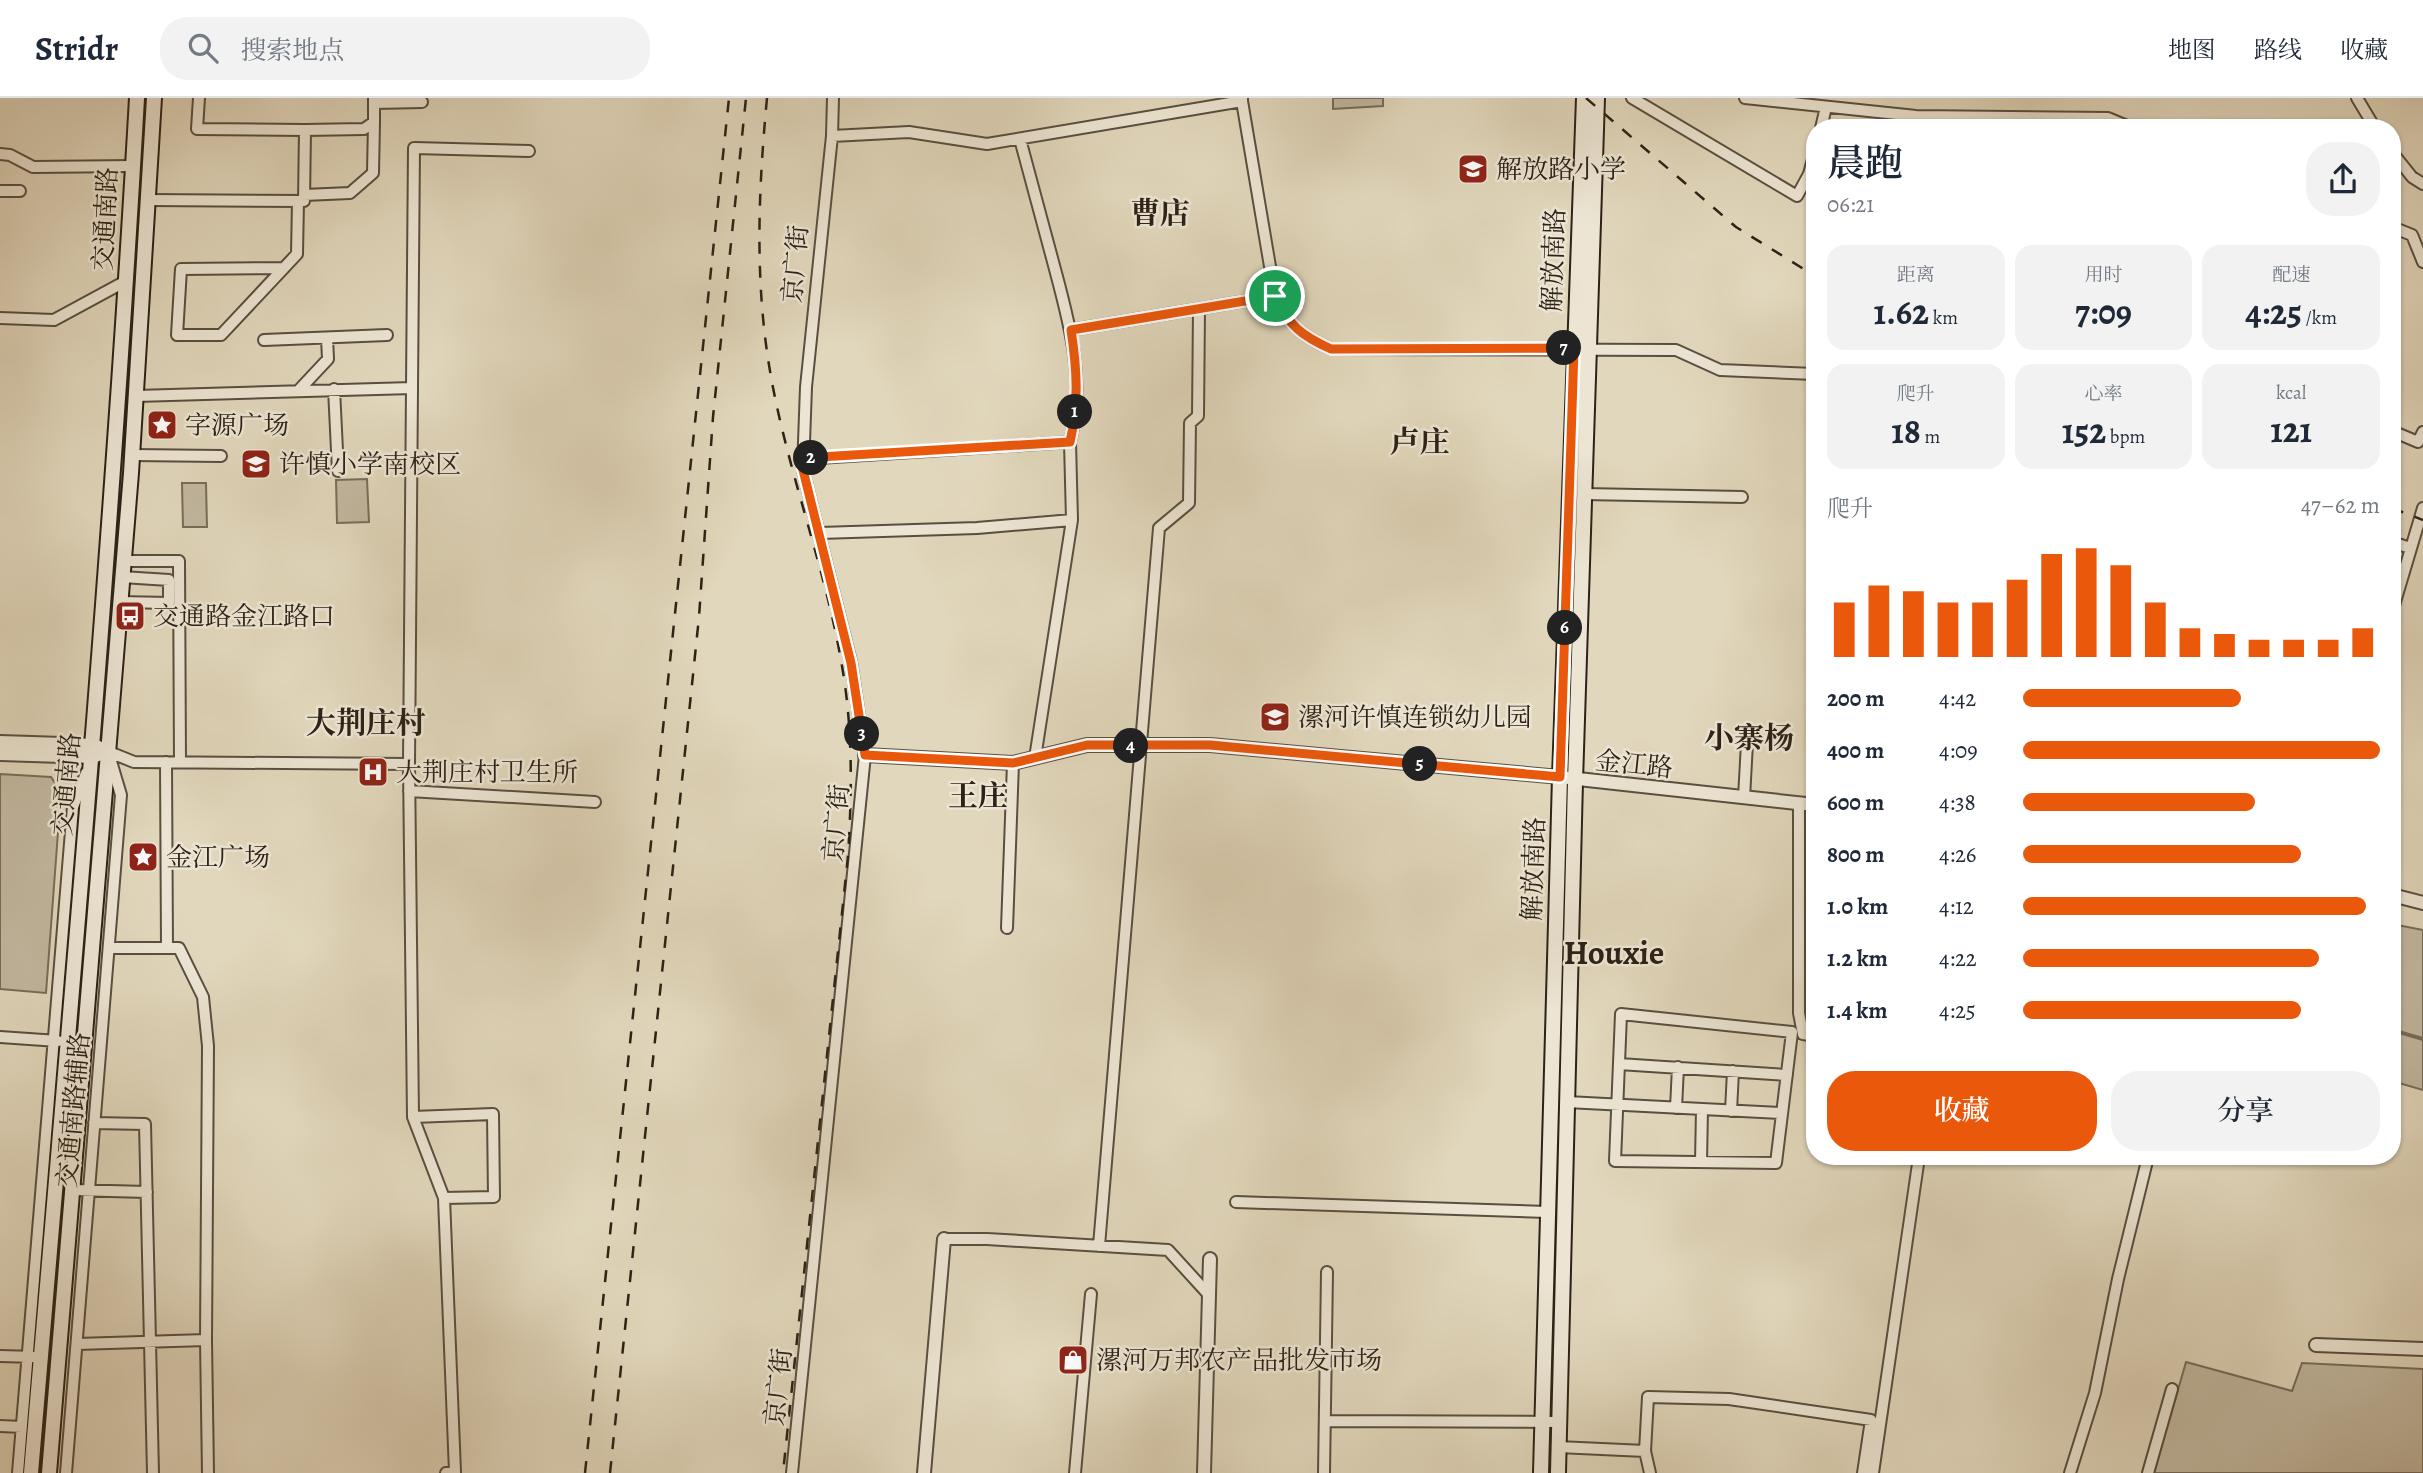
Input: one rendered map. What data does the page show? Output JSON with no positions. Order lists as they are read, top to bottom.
{
  "streets": {
    "main road": ["交通南路", "解放南路"],
    "street": ["京广街", "金江路", "交通南路辅路"]
  },
  "crossings": [
    ["交通南路", "交通南路辅路"],
    ["解放南路", "金江路"],
    ["京广街", "金江路"]
  ],
  "districts": [
    "曹店",
    "卢庄",
    "大荆庄村",
    "小寨杨",
    "王庄",
    "Houxie"
  ],
  "places": {
    "school or university": ["解放路小学", "许慎小学南校区", "漯河许慎连锁幼儿园"],
    "place": ["字源广场", "金江广场"],
    "bus stop": ["交通路金江路口"],
    "hospital": ["大荆庄村卫生所"],
    "shop": ["漯河万邦农产品批发市场"]
  },
  "page": {
    "header": "Stridr",
    "search": "搜索地点",
    "nav": ["地图", "路线", "收藏"],
    "heading": ["晨跑", "06:21"],
    "stats": [
      ["距离", "1.62 km"],
      ["用时", "7:09"],
      ["配速", "4:25 /km"],
      ["爬升", "18 m"],
      ["心率", "152 bpm"],
      ["kcal", "121"]
    ],
    "pins": [
      "7",
      "1",
      "2",
      "6",
      "3",
      "4",
      "5"
    ],
    "chart": ["爬升", "47–62 m"],
    "list": [
      {
        "name": "200 m",
        "note": "4:42"
      },
      {
        "name": "400 m",
        "note": "4:09"
      },
      {
        "name": "600 m",
        "note": "4:38"
      },
      {
        "name": "800 m",
        "note": "4:26"
      },
      {
        "name": "1.0 km",
        "note": "4:12"
      },
      {
        "name": "1.2 km",
        "note": "4:22"
      },
      {
        "name": "1.4 km",
        "note": "4:25"
      }
    ],
    "buttons": ["收藏", "分享"]
  }
}
